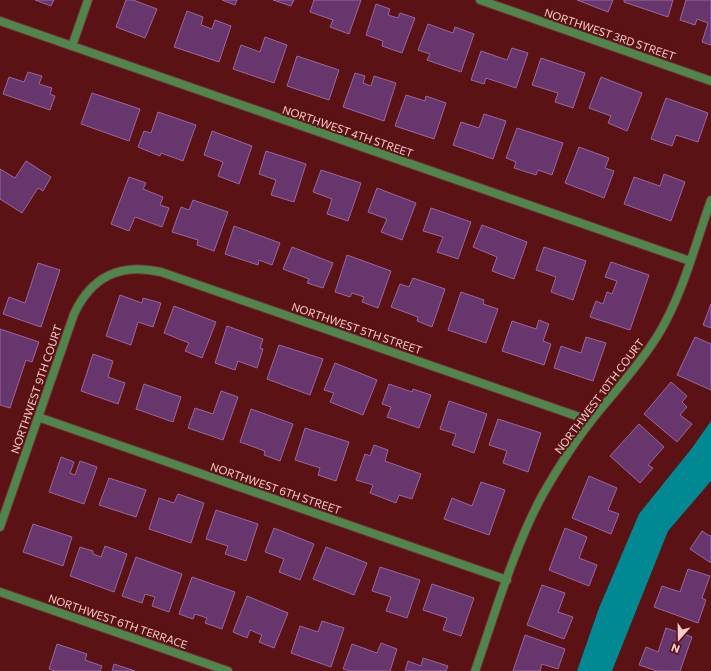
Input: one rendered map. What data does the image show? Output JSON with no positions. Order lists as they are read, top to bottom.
{
  "streets": {
    "street": [
      "NORTHWEST 3RD STREET",
      "NORTHWEST 4TH STREET",
      "NORTHWEST 5TH STREET",
      "NORTHWEST 9TH COURT",
      "NORTHWEST 10TH COURT",
      "NORTHWEST 6TH STREET",
      "NORTHWEST 6TH TERRACE"
    ]
  },
  "crossings": [
    ["NORTHWEST 4TH STREET", "NORTHWEST 10TH COURT"],
    ["NORTHWEST 5TH STREET", "NORTHWEST 9TH COURT"],
    ["NORTHWEST 5TH STREET", "NORTHWEST 10TH COURT"],
    ["NORTHWEST 9TH COURT", "NORTHWEST 6TH STREET"],
    ["NORTHWEST 10TH COURT", "NORTHWEST 6TH STREET"]
  ],
  "north": "bottom"
}
